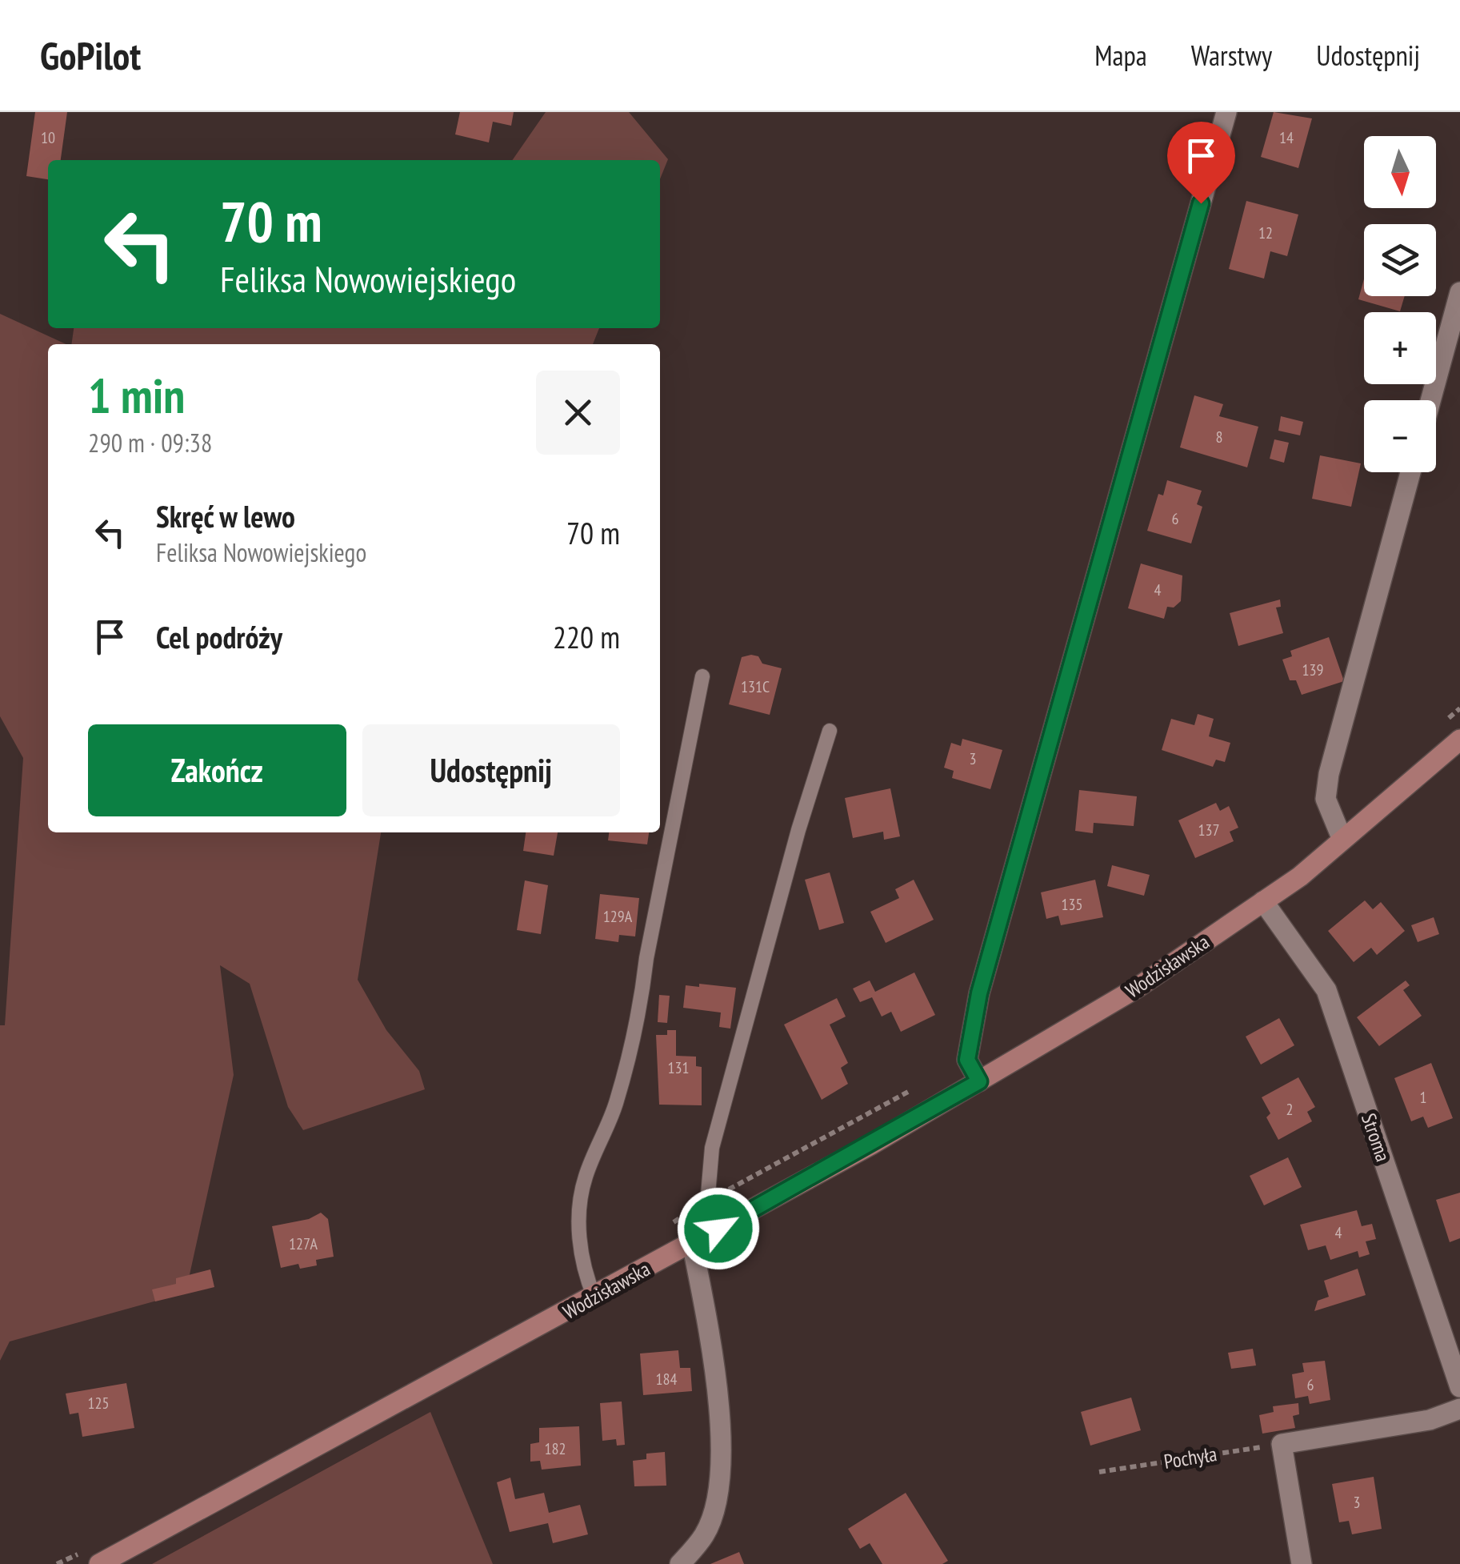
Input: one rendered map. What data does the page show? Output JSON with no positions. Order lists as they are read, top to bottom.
{
  "streets": {
    "main road": ["Wodzisławska"],
    "street": ["Stroma"],
    "path": ["Pochyła"]
  },
  "crossings": [
    ["Wodzisławska", "Stroma"]
  ],
  "house_numbers": [
    "10",
    "14",
    "12",
    "8",
    "6",
    "4",
    "139",
    "131C",
    "3",
    "137",
    "135",
    "129A",
    "131",
    "1",
    "2",
    "4",
    "127A",
    "184",
    "6",
    "125",
    "182",
    "3"
  ],
  "north": "bottom",
  "page": {
    "header": "GoPilot",
    "nav": ["Mapa", "Warstwy", "Udostępnij"],
    "map_buttons": ["+", "−"],
    "turn": ["70 m", "Feliksa Nowowiejskiego"],
    "heading": ["1 min", "290 m · 09:38"],
    "list": [
      {
        "name": "Skręć w lewo",
        "note": "Feliksa Nowowiejskiego",
        "value": "70 m"
      },
      {
        "name": "Cel podróży",
        "value": "220 m"
      }
    ],
    "buttons": ["Zakończ", "Udostępnij"]
  }
}
